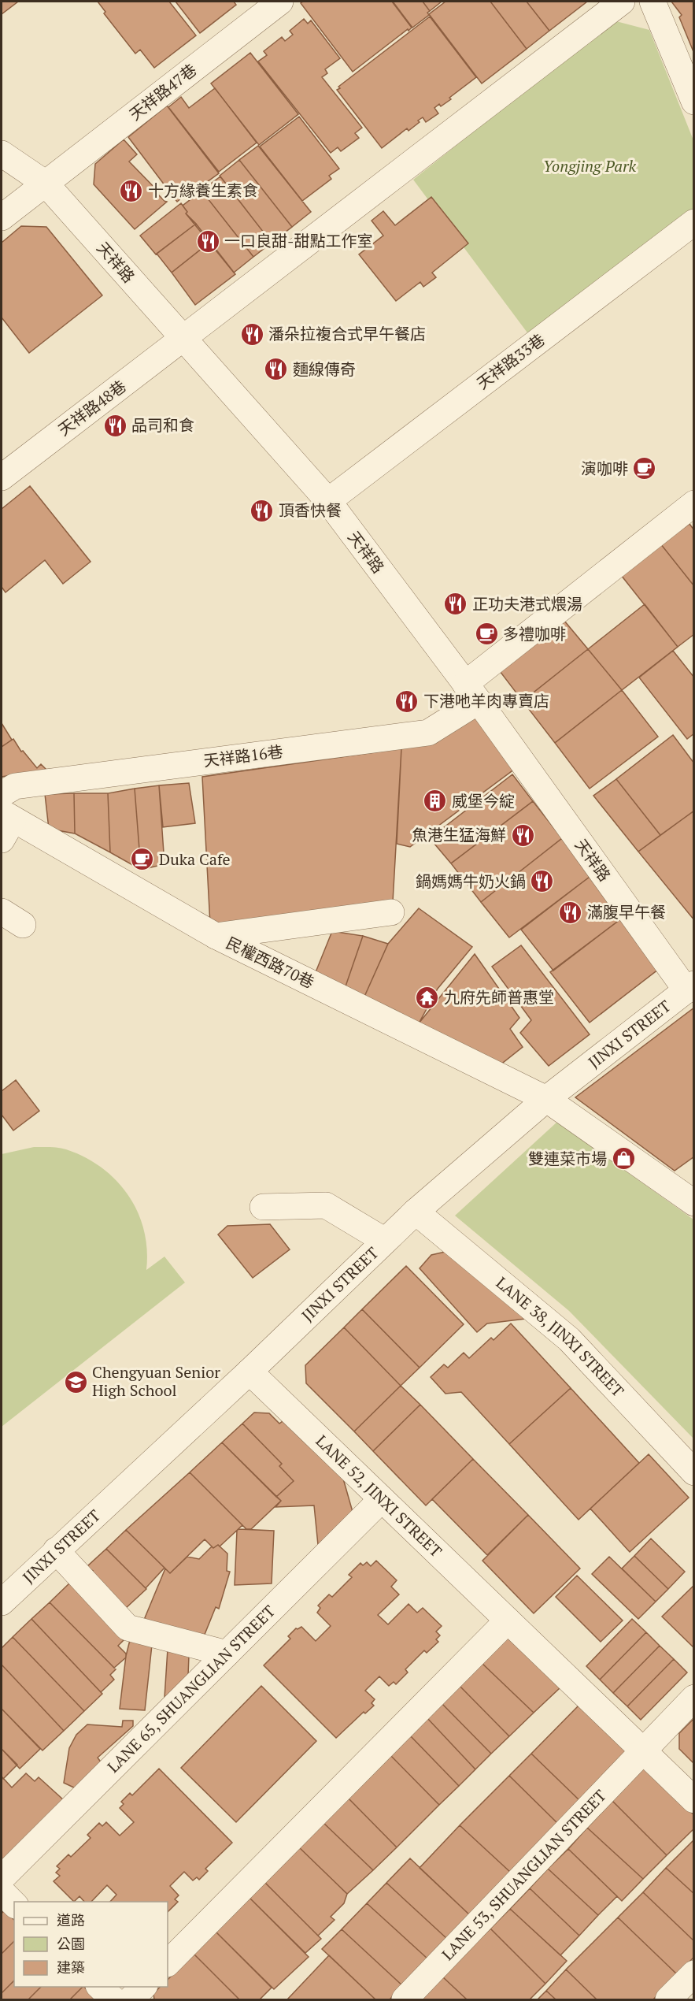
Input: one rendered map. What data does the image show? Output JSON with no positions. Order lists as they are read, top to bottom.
{
  "streets": {
    "street": [
      "天祥路47巷",
      "天祥路",
      "天祥路33巷",
      "天祥路48巷",
      "天祥路16巷",
      "民權西路70巷",
      "JINXI STREET",
      "LANE 38, JINXI STREET",
      "LANE 52, JINXI STREET",
      "LANE 65, SHUANGLIAN STREET",
      "LANE 53, SHUANGLIAN STREET"
    ]
  },
  "crossings": [
    ["天祥路47巷", "天祥路"],
    ["天祥路", "天祥路33巷"],
    ["天祥路", "天祥路48巷"],
    ["天祥路", "天祥路16巷"],
    ["天祥路", "JINXI STREET"],
    ["民權西路70巷", "JINXI STREET"],
    ["JINXI STREET", "LANE 38, JINXI STREET"],
    ["JINXI STREET", "LANE 52, JINXI STREET"],
    ["LANE 52, JINXI STREET", "LANE 65, SHUANGLIAN STREET"],
    ["LANE 52, JINXI STREET", "LANE 53, SHUANGLIAN STREET"]
  ],
  "parks": ["Yongjing Park"],
  "places": {
    "restaurant": [
      "十方緣養生素食",
      "一口良甜-甜點工作室",
      "潘朵拉複合式早午餐店",
      "麵線傳奇",
      "品司和食",
      "頂香快餐",
      "正功夫港式煨湯",
      "下港吔羊肉專賣店",
      "魚港生猛海鮮",
      "鍋媽媽牛奶火鍋",
      "滿腹早午餐"
    ],
    "cafe": ["演咖啡", "多禮咖啡", "Duka Cafe"],
    "building": ["威堡今綻"],
    "temple": ["九府先師普惠堂"],
    "shop": ["雙連菜市場"],
    "school or university": ["Chengyuan Senior High School"]
  },
  "legend": ["道路", "公園", "建築"]
}
